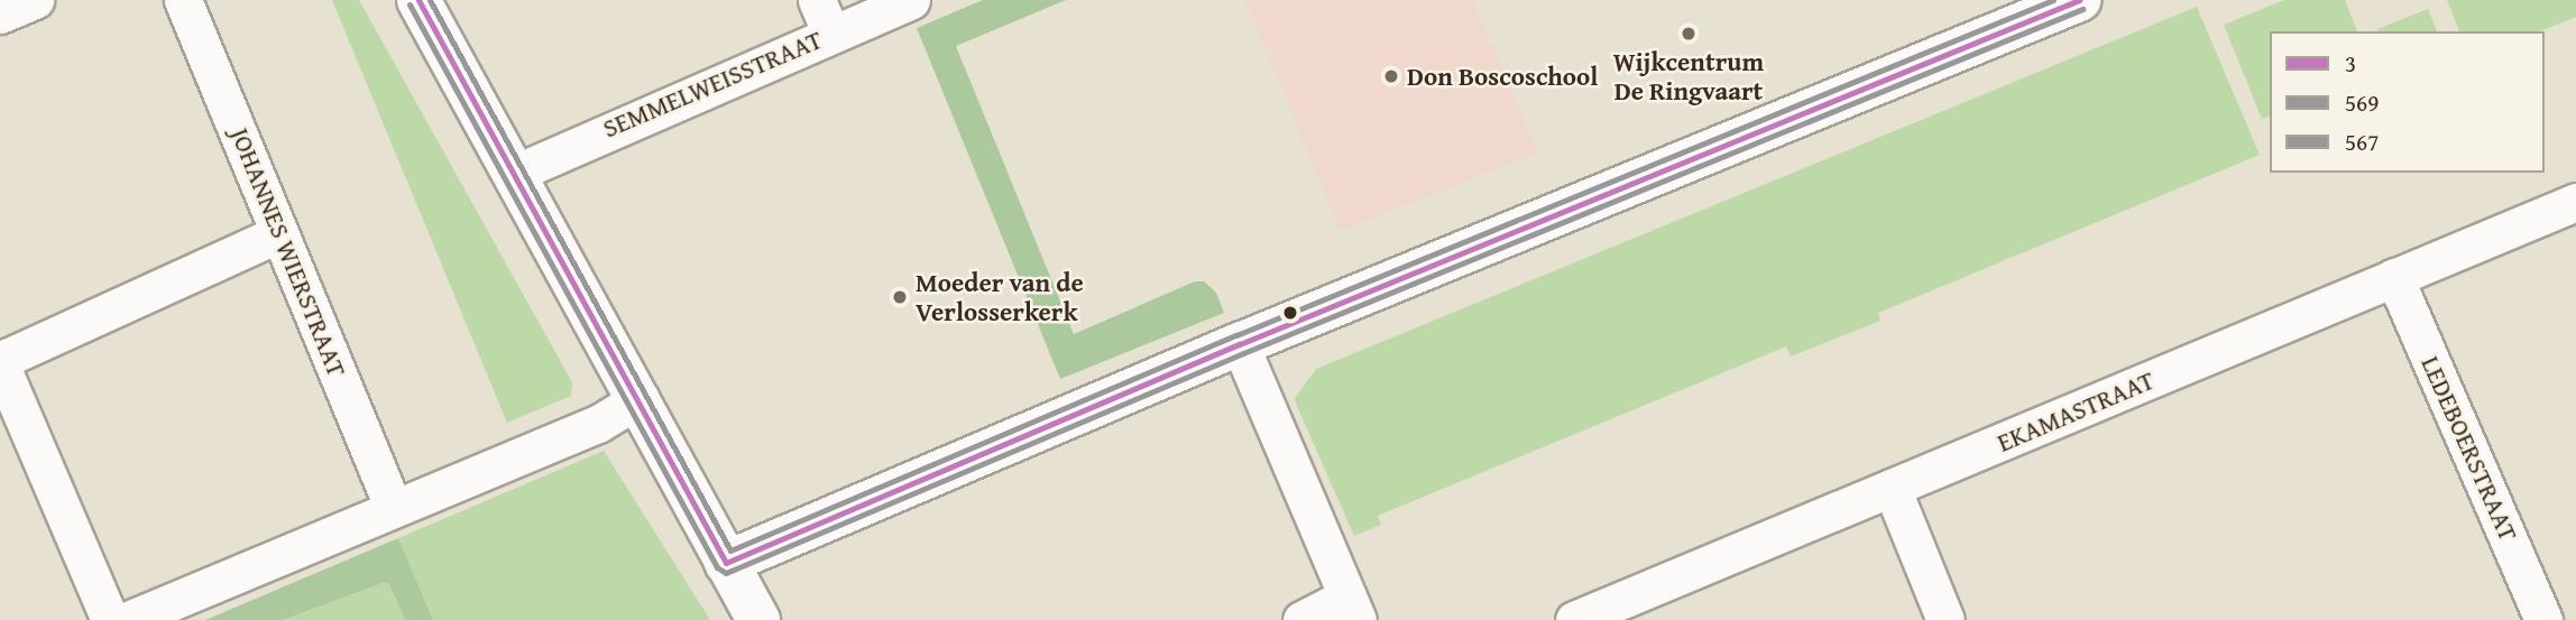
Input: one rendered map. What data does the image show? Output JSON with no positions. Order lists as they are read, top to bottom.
{
  "streets": {
    "street": [
      "SEMMELWEISSTRAAT",
      "JOHANNES WIERSTRAAT",
      "EKAMASTRAAT",
      "LEDEBOERSTRAAT"
    ]
  },
  "crossings": [
    ["EKAMASTRAAT", "LEDEBOERSTRAAT"]
  ],
  "places": ["Wijkcentrum De Ringvaart", "Don Boscoschool", "Moeder van de Verlosserkerk"],
  "lines": ["transit line 3", "transit line 567", "transit line 569"],
  "legend": ["3", "569", "567"]
}
